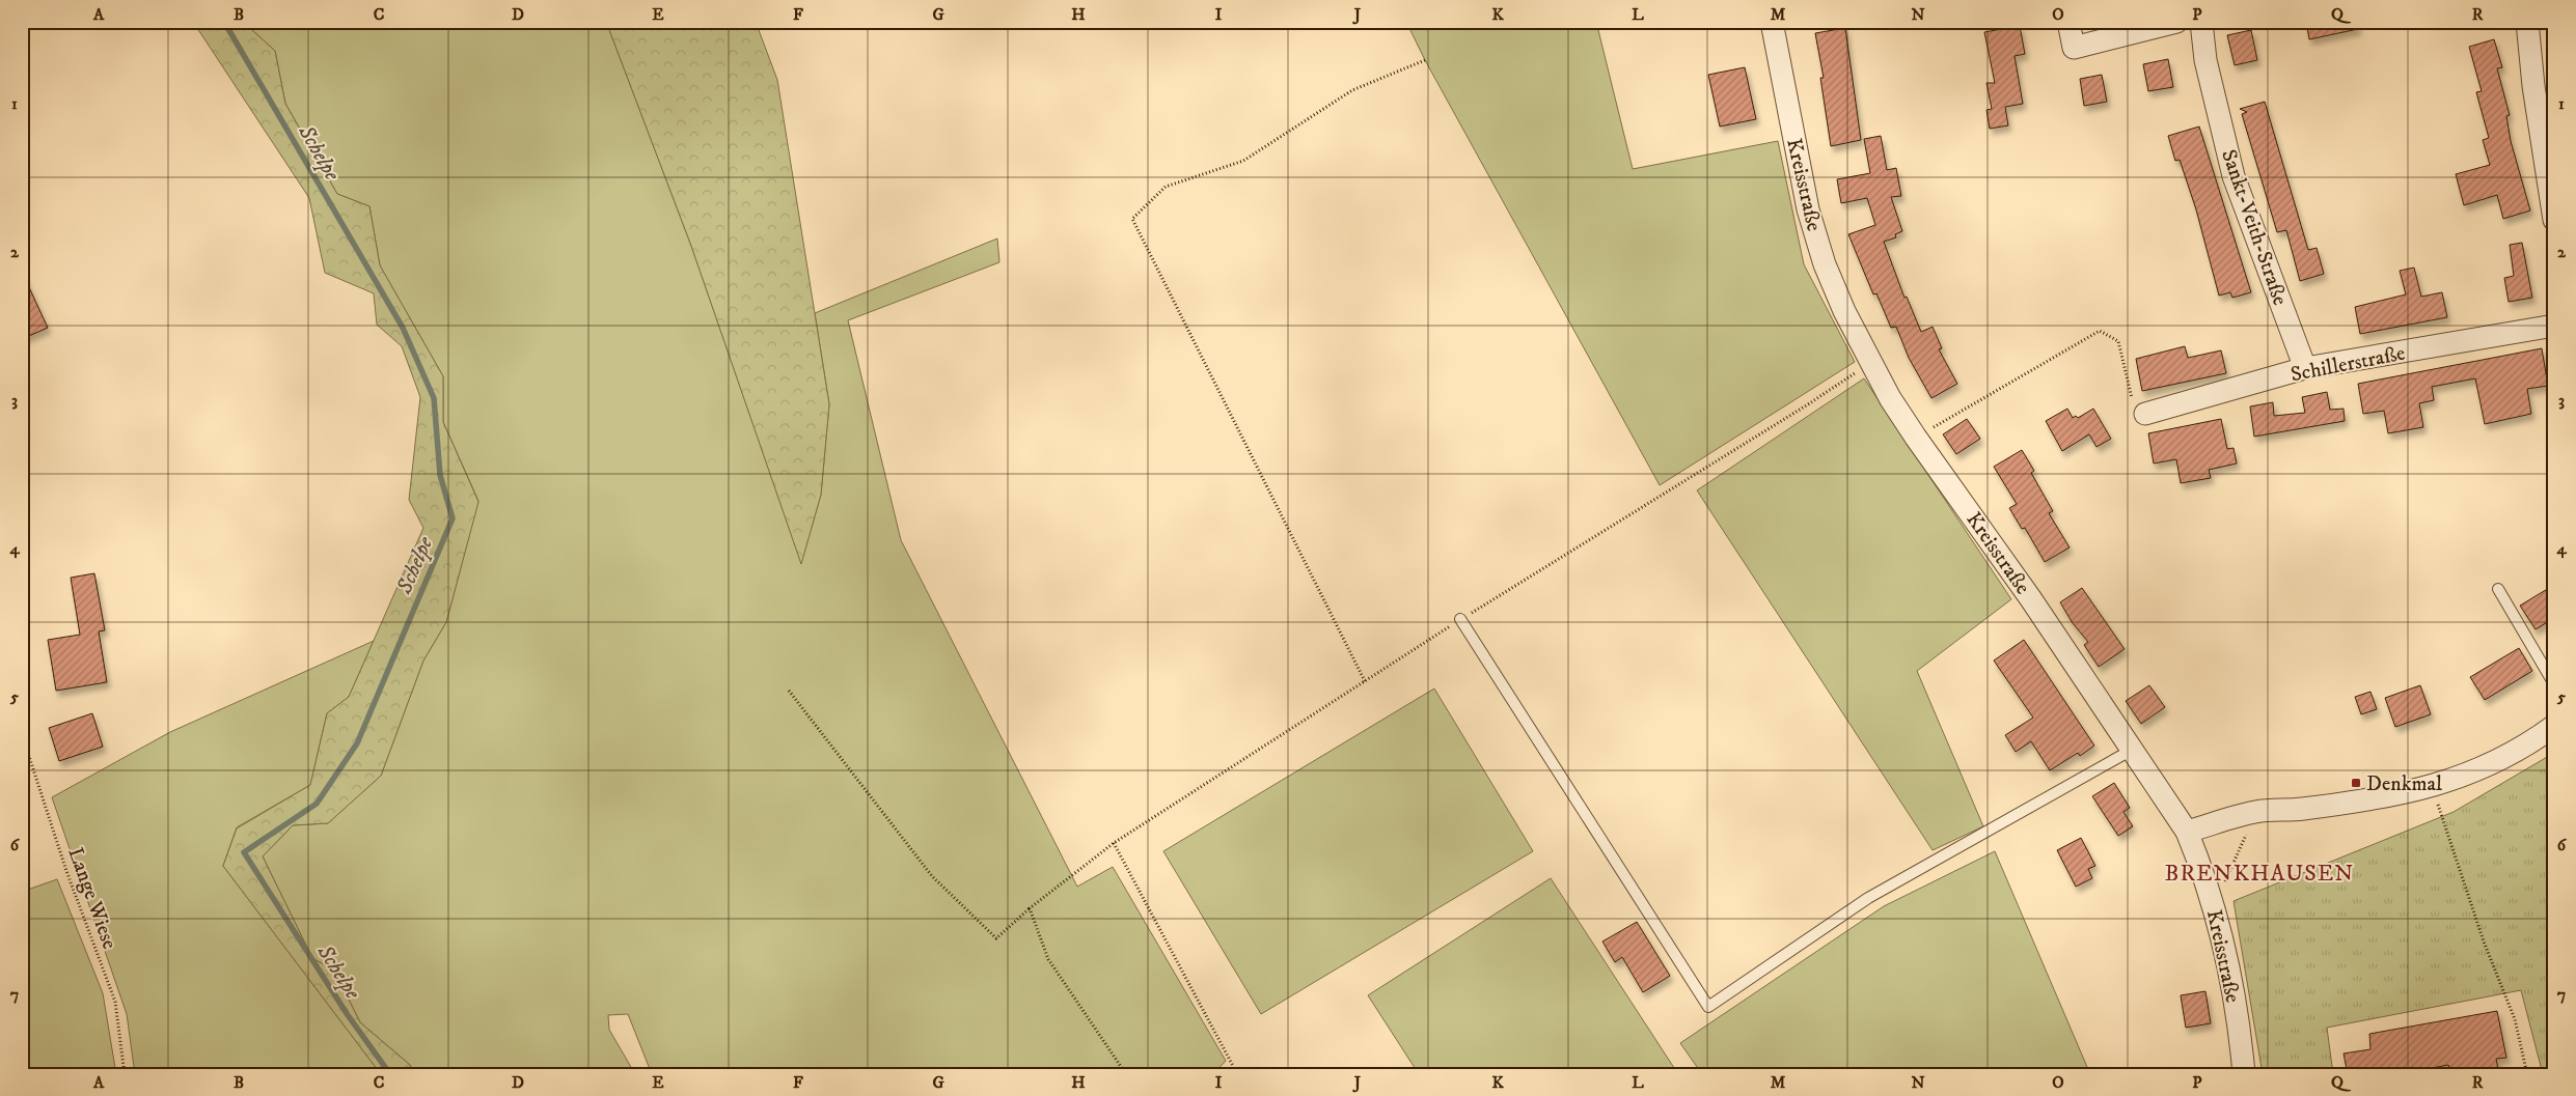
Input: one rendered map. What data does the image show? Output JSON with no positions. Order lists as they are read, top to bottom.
{
  "streets": {
    "street": ["Kreisstraße", "Sankt-Veith-Straße", "Schillerstraße"],
    "path": ["Lange Wiese"]
  },
  "crossings": [
    ["Sankt-Veith-Straße", "Schillerstraße"]
  ],
  "districts": ["BRENKHAUSEN"],
  "water": ["Schelpe"],
  "places": {
    "transit": ["Denkmal"]
  },
  "grid": {
    "columns": [
      "A",
      "B",
      "C",
      "D",
      "E",
      "F",
      "G",
      "H",
      "I",
      "J",
      "K",
      "L",
      "M",
      "N",
      "O",
      "P",
      "Q",
      "R"
    ],
    "rows": [
      "1",
      "2",
      "3",
      "4",
      "5",
      "6",
      "7"
    ]
  }
}
